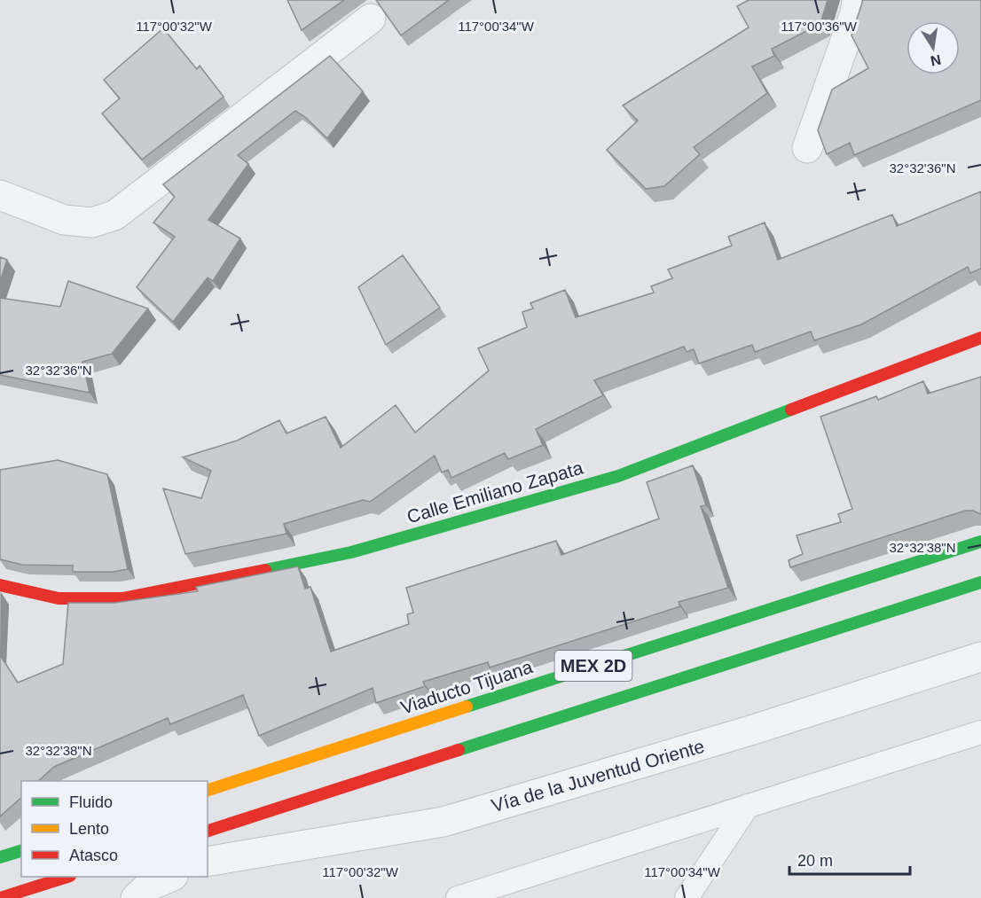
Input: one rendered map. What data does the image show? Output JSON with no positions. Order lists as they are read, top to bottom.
{
  "streets": {
    "main road": ["Calle Emiliano Zapata", "MEX 2D", "Viaducto Tijuana"],
    "street": ["Vía de la Juventud Oriente"]
  },
  "legend": ["Fluido", "Lento", "Atasco"],
  "scale_bar": "20 m",
  "north": "bottom",
  "coordinates": [
    "117°00'32\"W",
    "117°00'34\"W",
    "117°00'36\"W",
    "32°32'36\"N",
    "32°32'38\"N"
  ]
}
